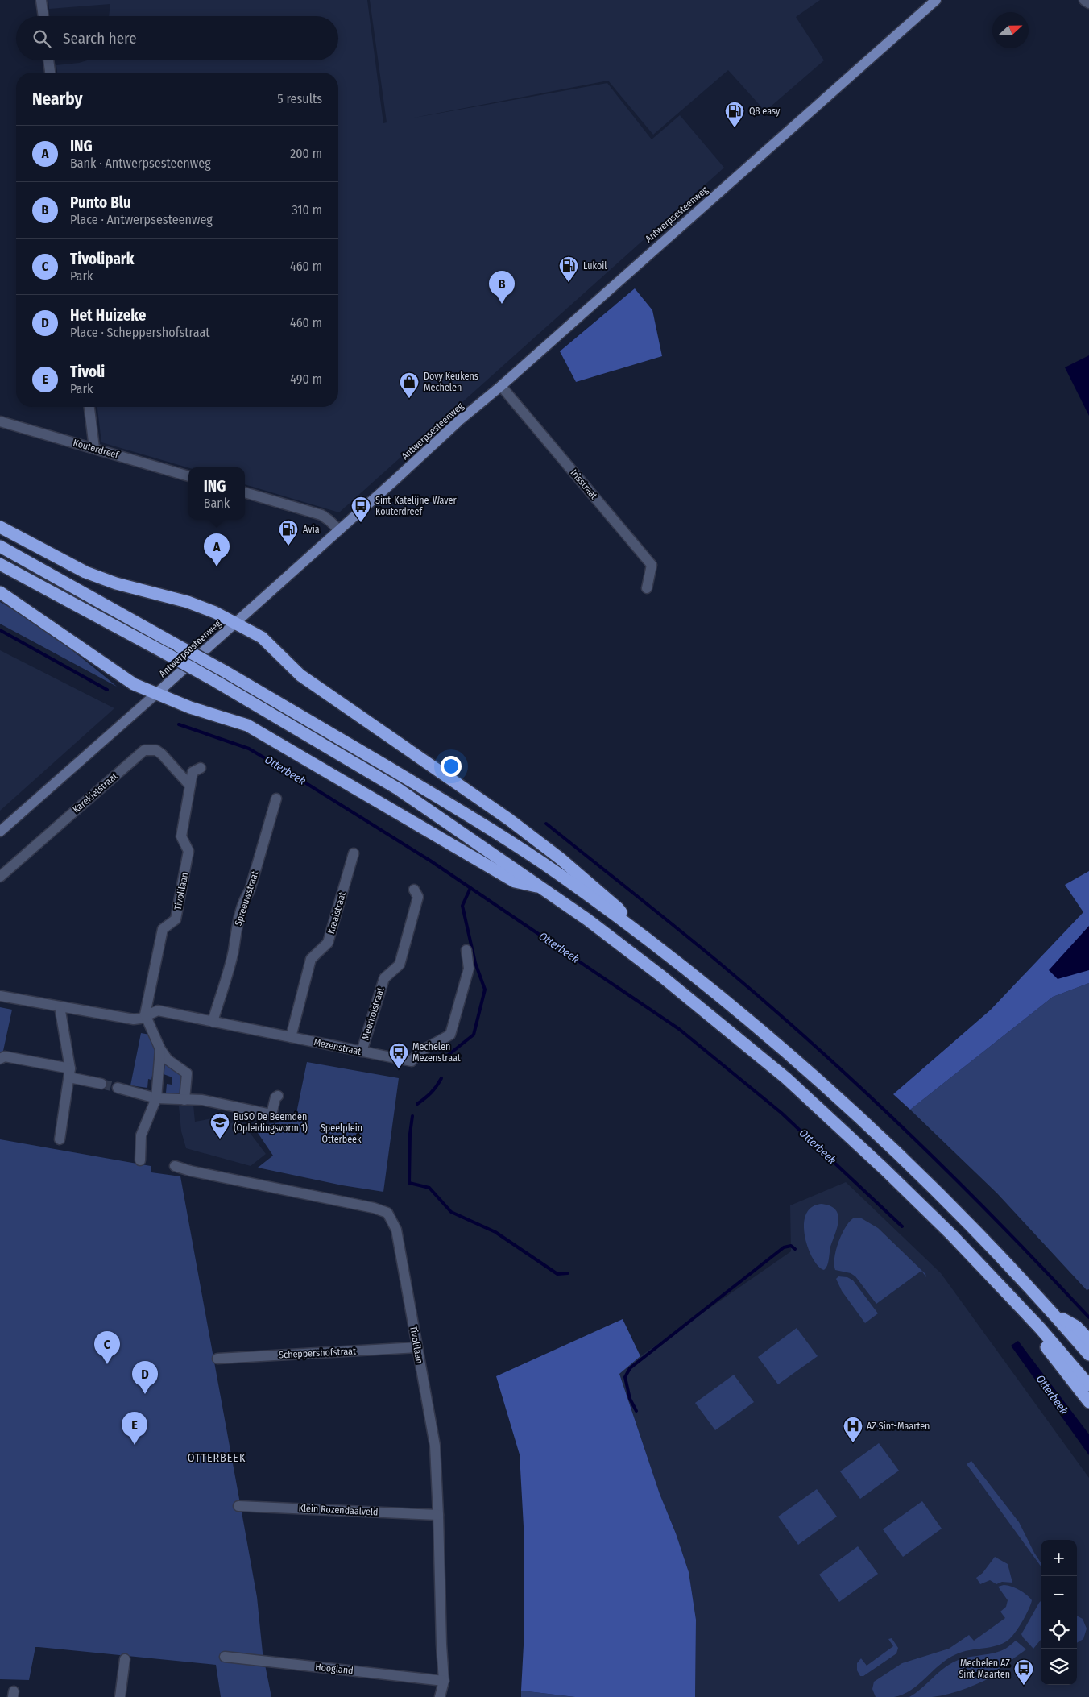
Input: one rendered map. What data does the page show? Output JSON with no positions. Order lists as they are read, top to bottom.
{
  "streets": {
    "main road": ["Antwerpsesteenweg"],
    "street": [
      "Kouterdreef",
      "Irisstraat",
      "Karekietstraat",
      "Tivolilaan",
      "Spreeuwstraat",
      "Kraaistraat",
      "Meerkolstraat",
      "Mezenstraat",
      "Scheppershofstraat",
      "Klein Rozendaalveld",
      "Hoogland"
    ]
  },
  "crossings": [
    ["Antwerpsesteenweg", "Irisstraat"],
    ["Karekietstraat", "Tivolilaan"],
    ["Tivolilaan", "Mezenstraat"],
    ["Tivolilaan", "Scheppershofstraat"],
    ["Tivolilaan", "Klein Rozendaalveld"],
    ["Tivolilaan", "Hoogland"],
    ["Spreeuwstraat", "Mezenstraat"],
    ["Kraaistraat", "Mezenstraat"],
    ["Meerkolstraat", "Mezenstraat"]
  ],
  "districts": ["OTTERBEEK"],
  "water": ["Otterbeek"],
  "parks": ["Speelplein Otterbeek"],
  "places": {
    "fuel station": ["Q8 easy", "Lukoil", "Avia"],
    "shop": ["Dovy Keukens Mechelen"],
    "bus stop": ["Sint-Katelijne-Waver Kouterdreef", "Mechelen Mezenstraat", "Mechelen AZ Sint-Maarten"],
    "school or university": ["BuSO De Beemden (Opleidingsvorm 1)"],
    "hospital": ["AZ Sint-Maarten"]
  },
  "north": "right",
  "page": {
    "search": "Search here",
    "heading": ["Nearby", "5 results"],
    "list": [
      {
        "mark": "A",
        "name": "ING",
        "note": "Bank · Antwerpsesteenweg",
        "value": "200 m"
      },
      {
        "mark": "B",
        "name": "Punto Blu",
        "note": "Place · Antwerpsesteenweg",
        "value": "310 m"
      },
      {
        "mark": "C",
        "name": "Tivolipark",
        "note": "Park",
        "value": "460 m"
      },
      {
        "mark": "D",
        "name": "Het Huizeke",
        "note": "Place · Scheppershofstraat",
        "value": "460 m"
      },
      {
        "mark": "E",
        "name": "Tivoli",
        "note": "Park",
        "value": "490 m"
      }
    ],
    "pins": [
      "B",
      "A",
      "C",
      "D",
      "E"
    ],
    "popup": ["ING", "Bank"],
    "map_buttons": ["+", "−"]
  }
}
